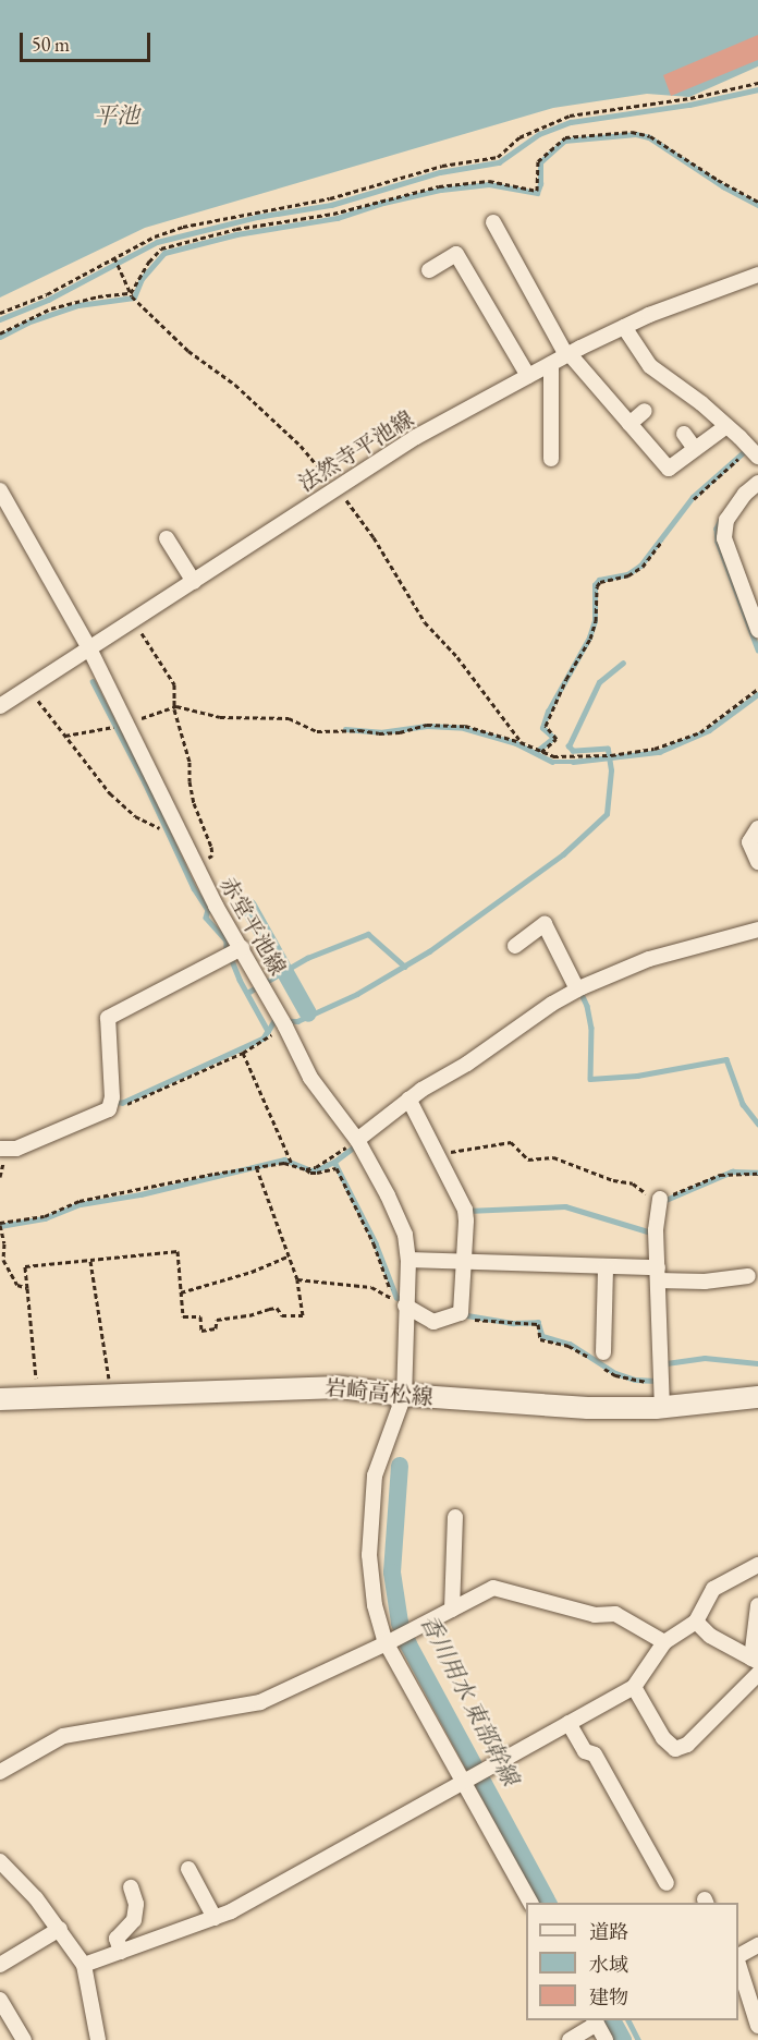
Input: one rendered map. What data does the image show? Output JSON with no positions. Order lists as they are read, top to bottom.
{
  "streets": {
    "main road": ["岩崎高松線"],
    "street": ["法然寺平池線", "赤堂平池線"]
  },
  "crossings": [
    ["法然寺平池線", "赤堂平池線"],
    ["赤堂平池線", "岩崎高松線"]
  ],
  "water": ["平池", "香川用水 東部幹線"],
  "legend": ["道路", "水域", "建物"],
  "scale_bar": "50 m"
}
